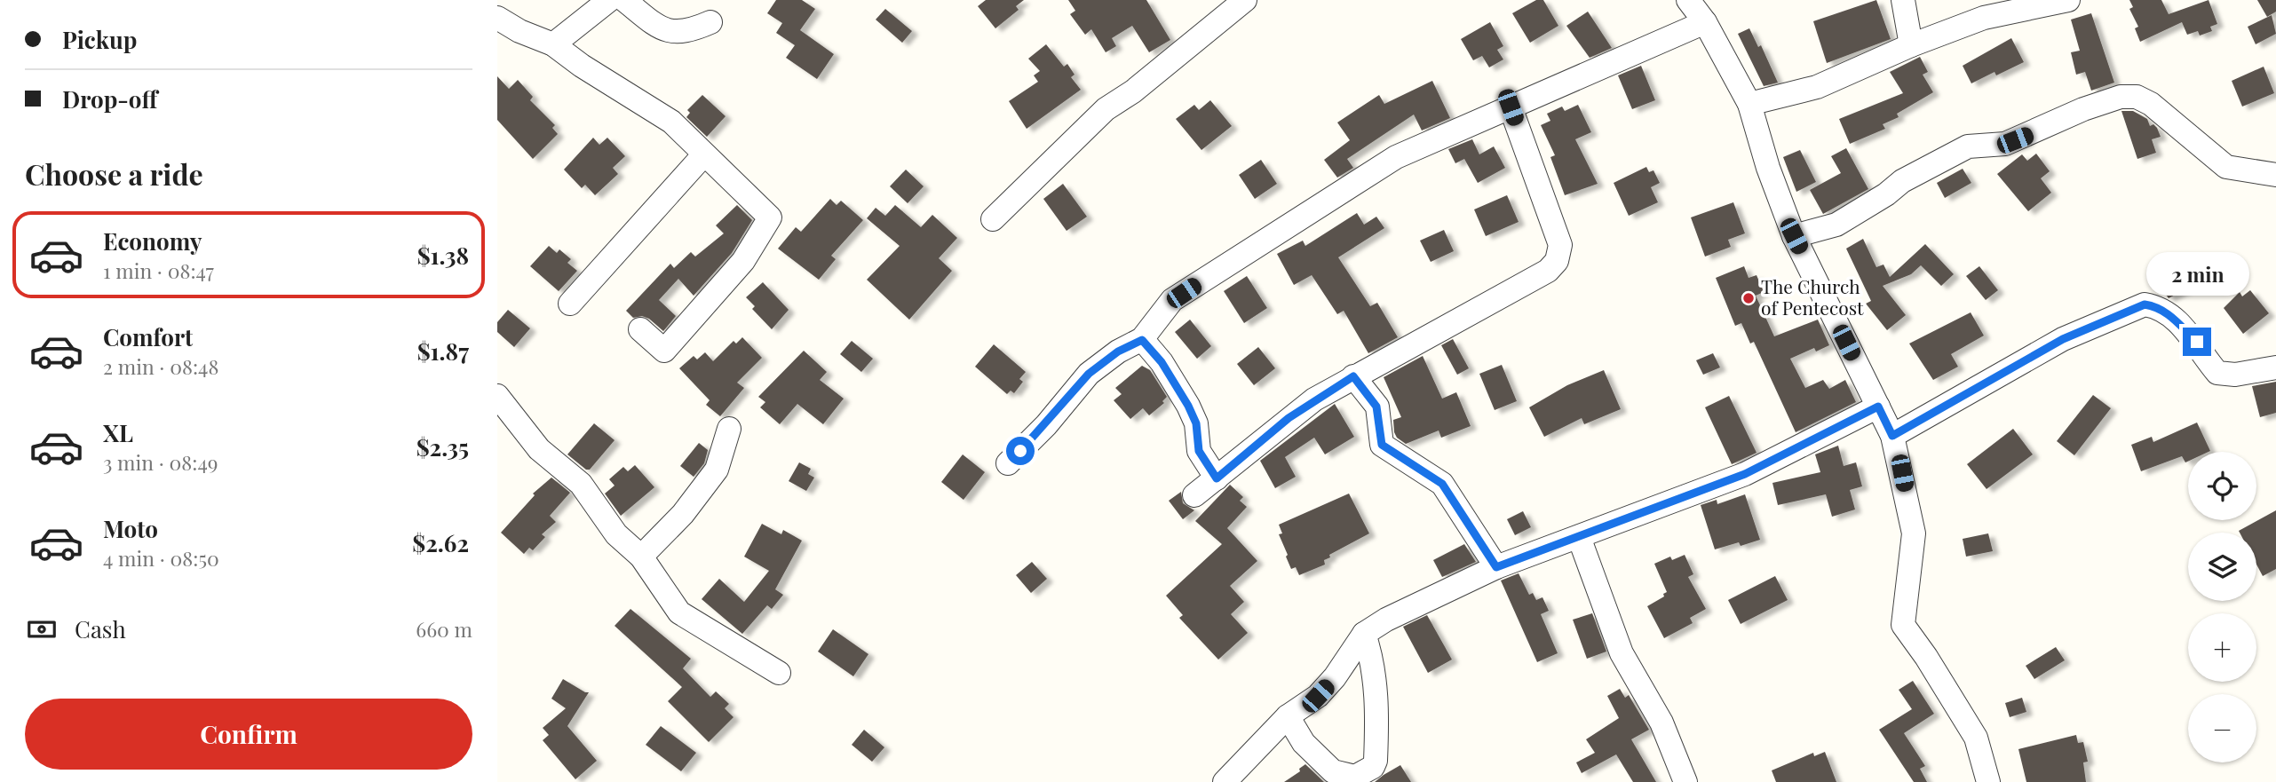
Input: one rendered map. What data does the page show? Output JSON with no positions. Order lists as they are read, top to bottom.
{
  "places": ["The Church of Pentecost"],
  "page": {
    "banner": ["Pickup", "Drop-off"],
    "heading": "Choose a ride",
    "list": [
      {
        "name": "Economy",
        "note": "1 min · 08:47",
        "value": "$1.38"
      },
      {
        "name": "Comfort",
        "note": "2 min · 08:48",
        "value": "$1.87"
      },
      {
        "name": "XL",
        "note": "3 min · 08:49",
        "value": "$2.35"
      },
      {
        "name": "Moto",
        "note": "4 min · 08:50",
        "value": "$2.62"
      }
    ],
    "bubble": "2 min",
    "map_buttons": ["+", "−"],
    "pay": ["Cash", "660 m"],
    "buttons": "Confirm"
  }
}
